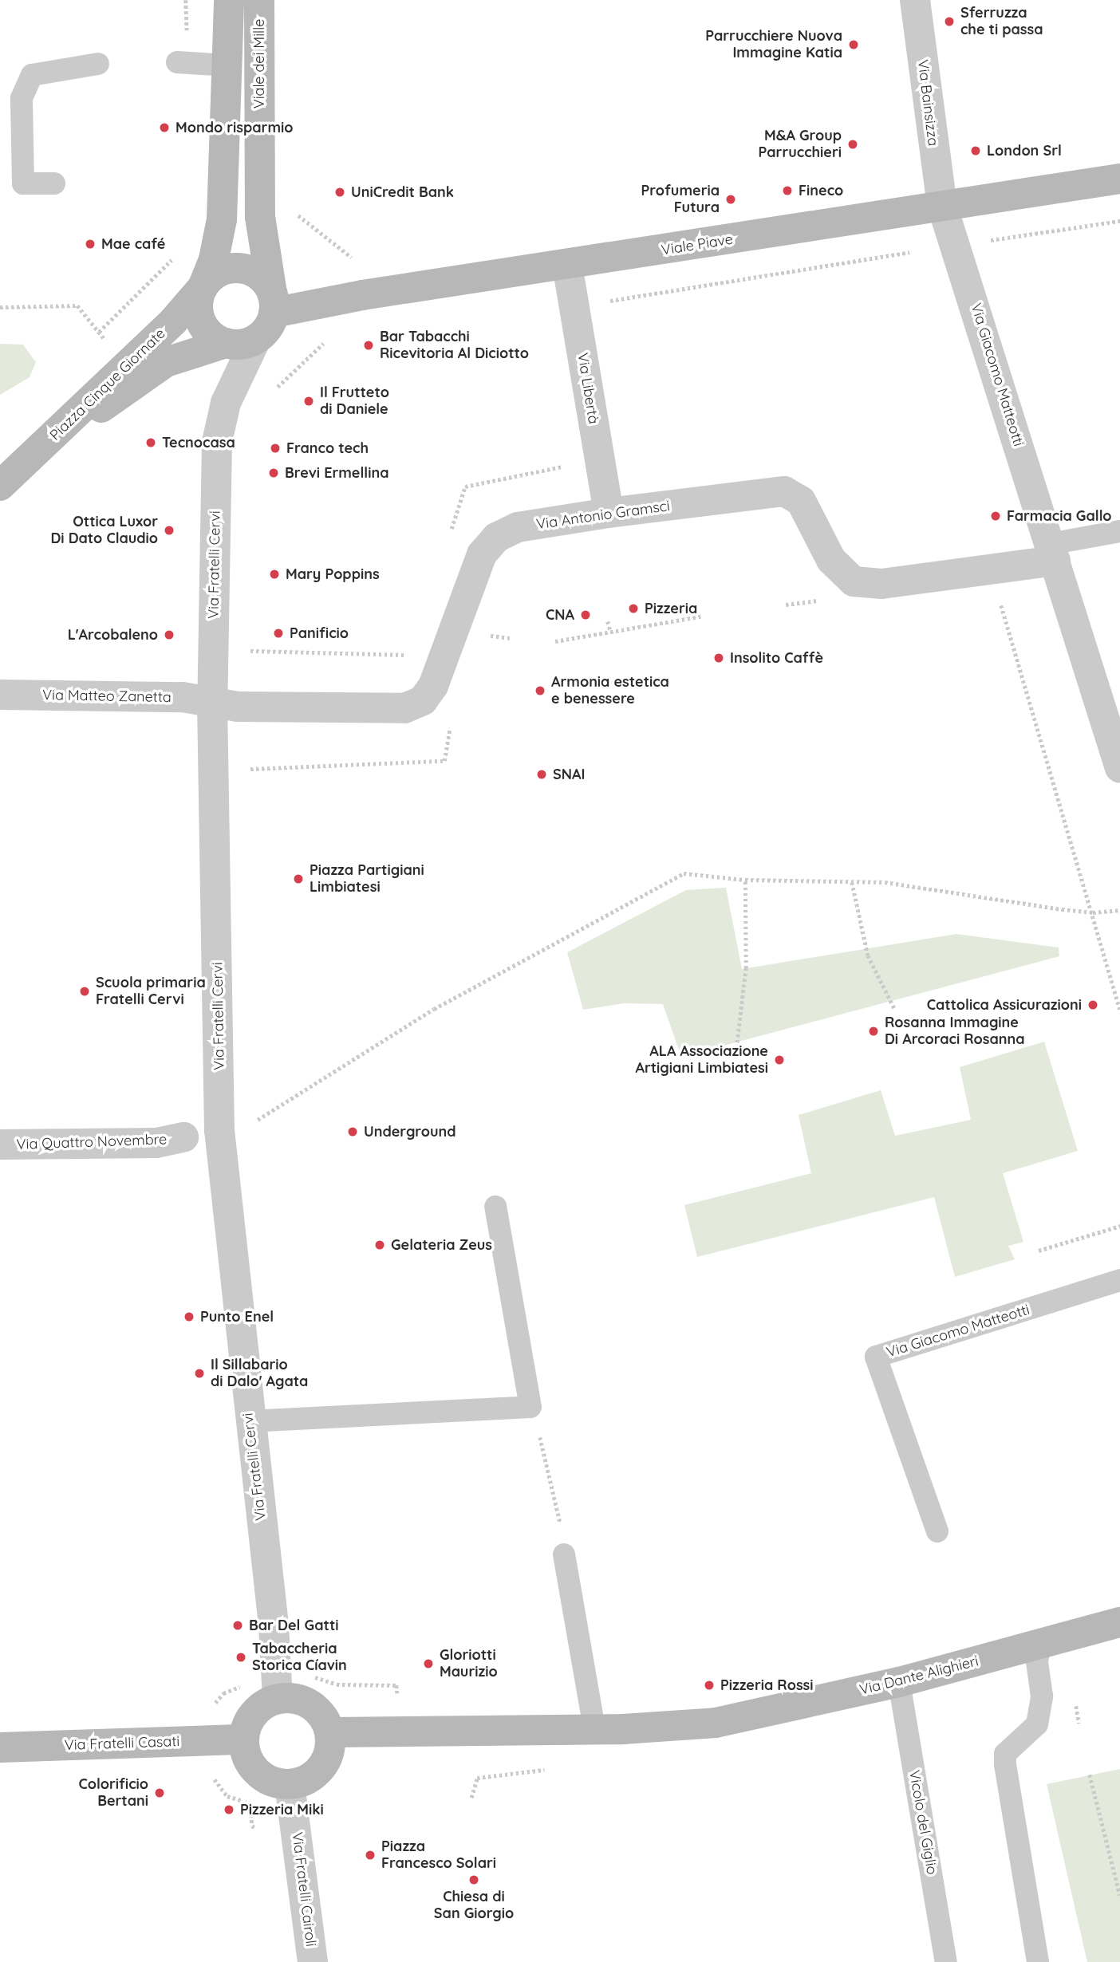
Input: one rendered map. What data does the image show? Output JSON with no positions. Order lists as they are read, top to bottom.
{
  "streets": {
    "street": [
      "Viale dei Mille",
      "Via Bainsizza",
      "Viale Piave",
      "Via Giacomo Matteotti",
      "Piazza Cinque Giornate",
      "Via Libertà",
      "Via Antonio Gramsci",
      "Via Fratelli Cervi",
      "Via Matteo Zanetta",
      "Via Quattro Novembre",
      "Via Dante Alighieri",
      "Via Fratelli Casati",
      "Via Fratelli Cairoli"
    ],
    "lane": ["Vicolo del Giglio"]
  },
  "crossings": [
    ["Viale dei Mille", "Viale Piave"],
    ["Viale dei Mille", "Piazza Cinque Giornate"],
    ["Viale dei Mille", "Via Fratelli Cervi"],
    ["Via Bainsizza", "Viale Piave"],
    ["Via Bainsizza", "Via Giacomo Matteotti"],
    ["Viale Piave", "Via Giacomo Matteotti"],
    ["Viale Piave", "Piazza Cinque Giornate"],
    ["Viale Piave", "Via Libertà"],
    ["Viale Piave", "Via Fratelli Cervi"],
    ["Via Giacomo Matteotti", "Via Antonio Gramsci"],
    ["Piazza Cinque Giornate", "Via Fratelli Cervi"],
    ["Via Libertà", "Via Antonio Gramsci"],
    ["Via Antonio Gramsci", "Via Fratelli Cervi"],
    ["Via Antonio Gramsci", "Via Matteo Zanetta"],
    ["Via Fratelli Cervi", "Via Matteo Zanetta"],
    ["Via Fratelli Cervi", "Via Fratelli Casati"],
    ["Via Fratelli Cervi", "Via Fratelli Cairoli"],
    ["Via Dante Alighieri", "Vicolo del Giglio"],
    ["Via Fratelli Casati", "Via Fratelli Cairoli"]
  ],
  "places": [
    "Sferruzza che ti passa",
    "Parrucchiere Nuova Immagine Katia",
    "Mondo risparmio",
    "M&A Group Parrucchieri",
    "London Srl",
    "Fineco",
    "UniCredit Bank",
    "Profumeria Futura",
    "Mae café",
    "Bar Tabacchi Ricevitoria Al Diciotto",
    "Il Frutteto di Daniele",
    "Tecnocasa",
    "Franco tech",
    "Brevi Ermellina",
    "Farmacia Gallo",
    "Ottica Luxor Di Dato Claudio",
    "Mary Poppins",
    "Pizzeria",
    "CNA",
    "Panificio",
    "L'Arcobaleno",
    "Insolito Caffè",
    "Armonia estetica e benessere",
    "SNAI",
    "Piazza Partigiani Limbiatesi",
    "Scuola primaria Fratelli Cervi",
    "Cattolica Assicurazioni",
    "Rosanna Immagine Di Arcoraci Rosanna",
    "ALA Associazione Artigiani Limbiatesi",
    "Underground",
    "Gelateria Zeus",
    "Punto Enel",
    "Il Sillabario di Dalo' Agata",
    "Bar Del Gatti",
    "Tabaccheria Storica Cíavin",
    "Gloriotti Maurizio",
    "Pizzeria Rossi",
    "Colorificio Bertani",
    "Pizzeria Miki",
    "Piazza Francesco Solari",
    "Chiesa di San Giorgio"
  ]
}
